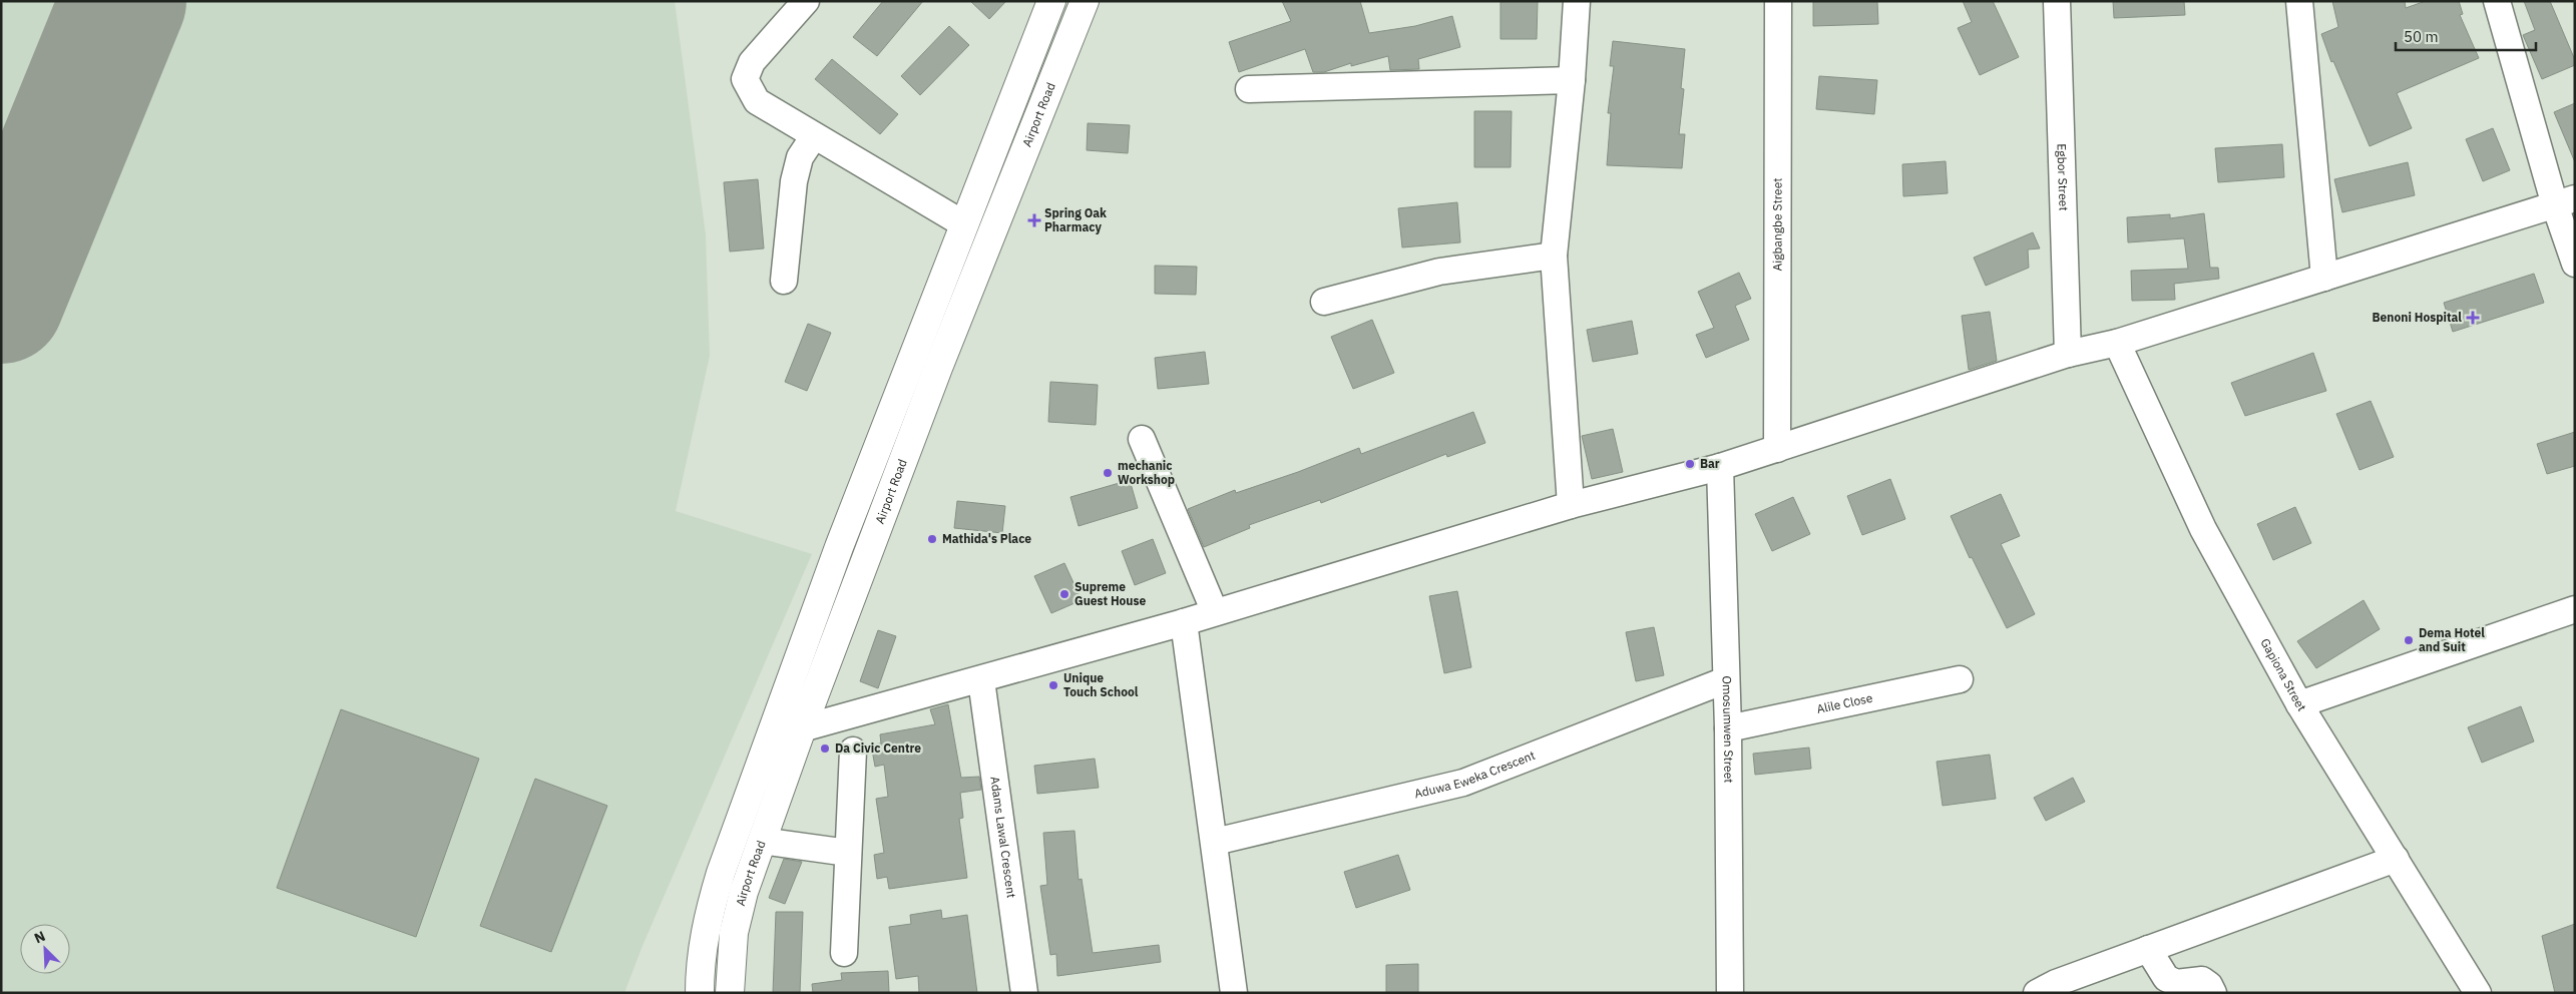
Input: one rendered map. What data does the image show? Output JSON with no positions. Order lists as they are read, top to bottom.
{
  "streets": {
    "main road": ["Airport Road"],
    "street": [
      "Egbor Street",
      "Aigbangbe Street",
      "Gapiona Street",
      "Alile Close",
      "Omosumwen Street",
      "Aduwa Eweka Crescent",
      "Adams Lawal Crescent"
    ]
  },
  "crossings": [
    ["Alile Close", "Omosumwen Street"],
    ["Omosumwen Street", "Aduwa Eweka Crescent"]
  ],
  "places": {
    "health": ["Spring Oak Pharmacy", "Benoni Hospital"],
    "other": [
      "Bar",
      "mechanic Workshop",
      "Mathida's Place",
      "Supreme Guest House",
      "Dema Hotel and Suit",
      "Unique Touch School",
      "Da Civic Centre"
    ]
  },
  "scale_bar": "50 m",
  "north": "top left"
}
